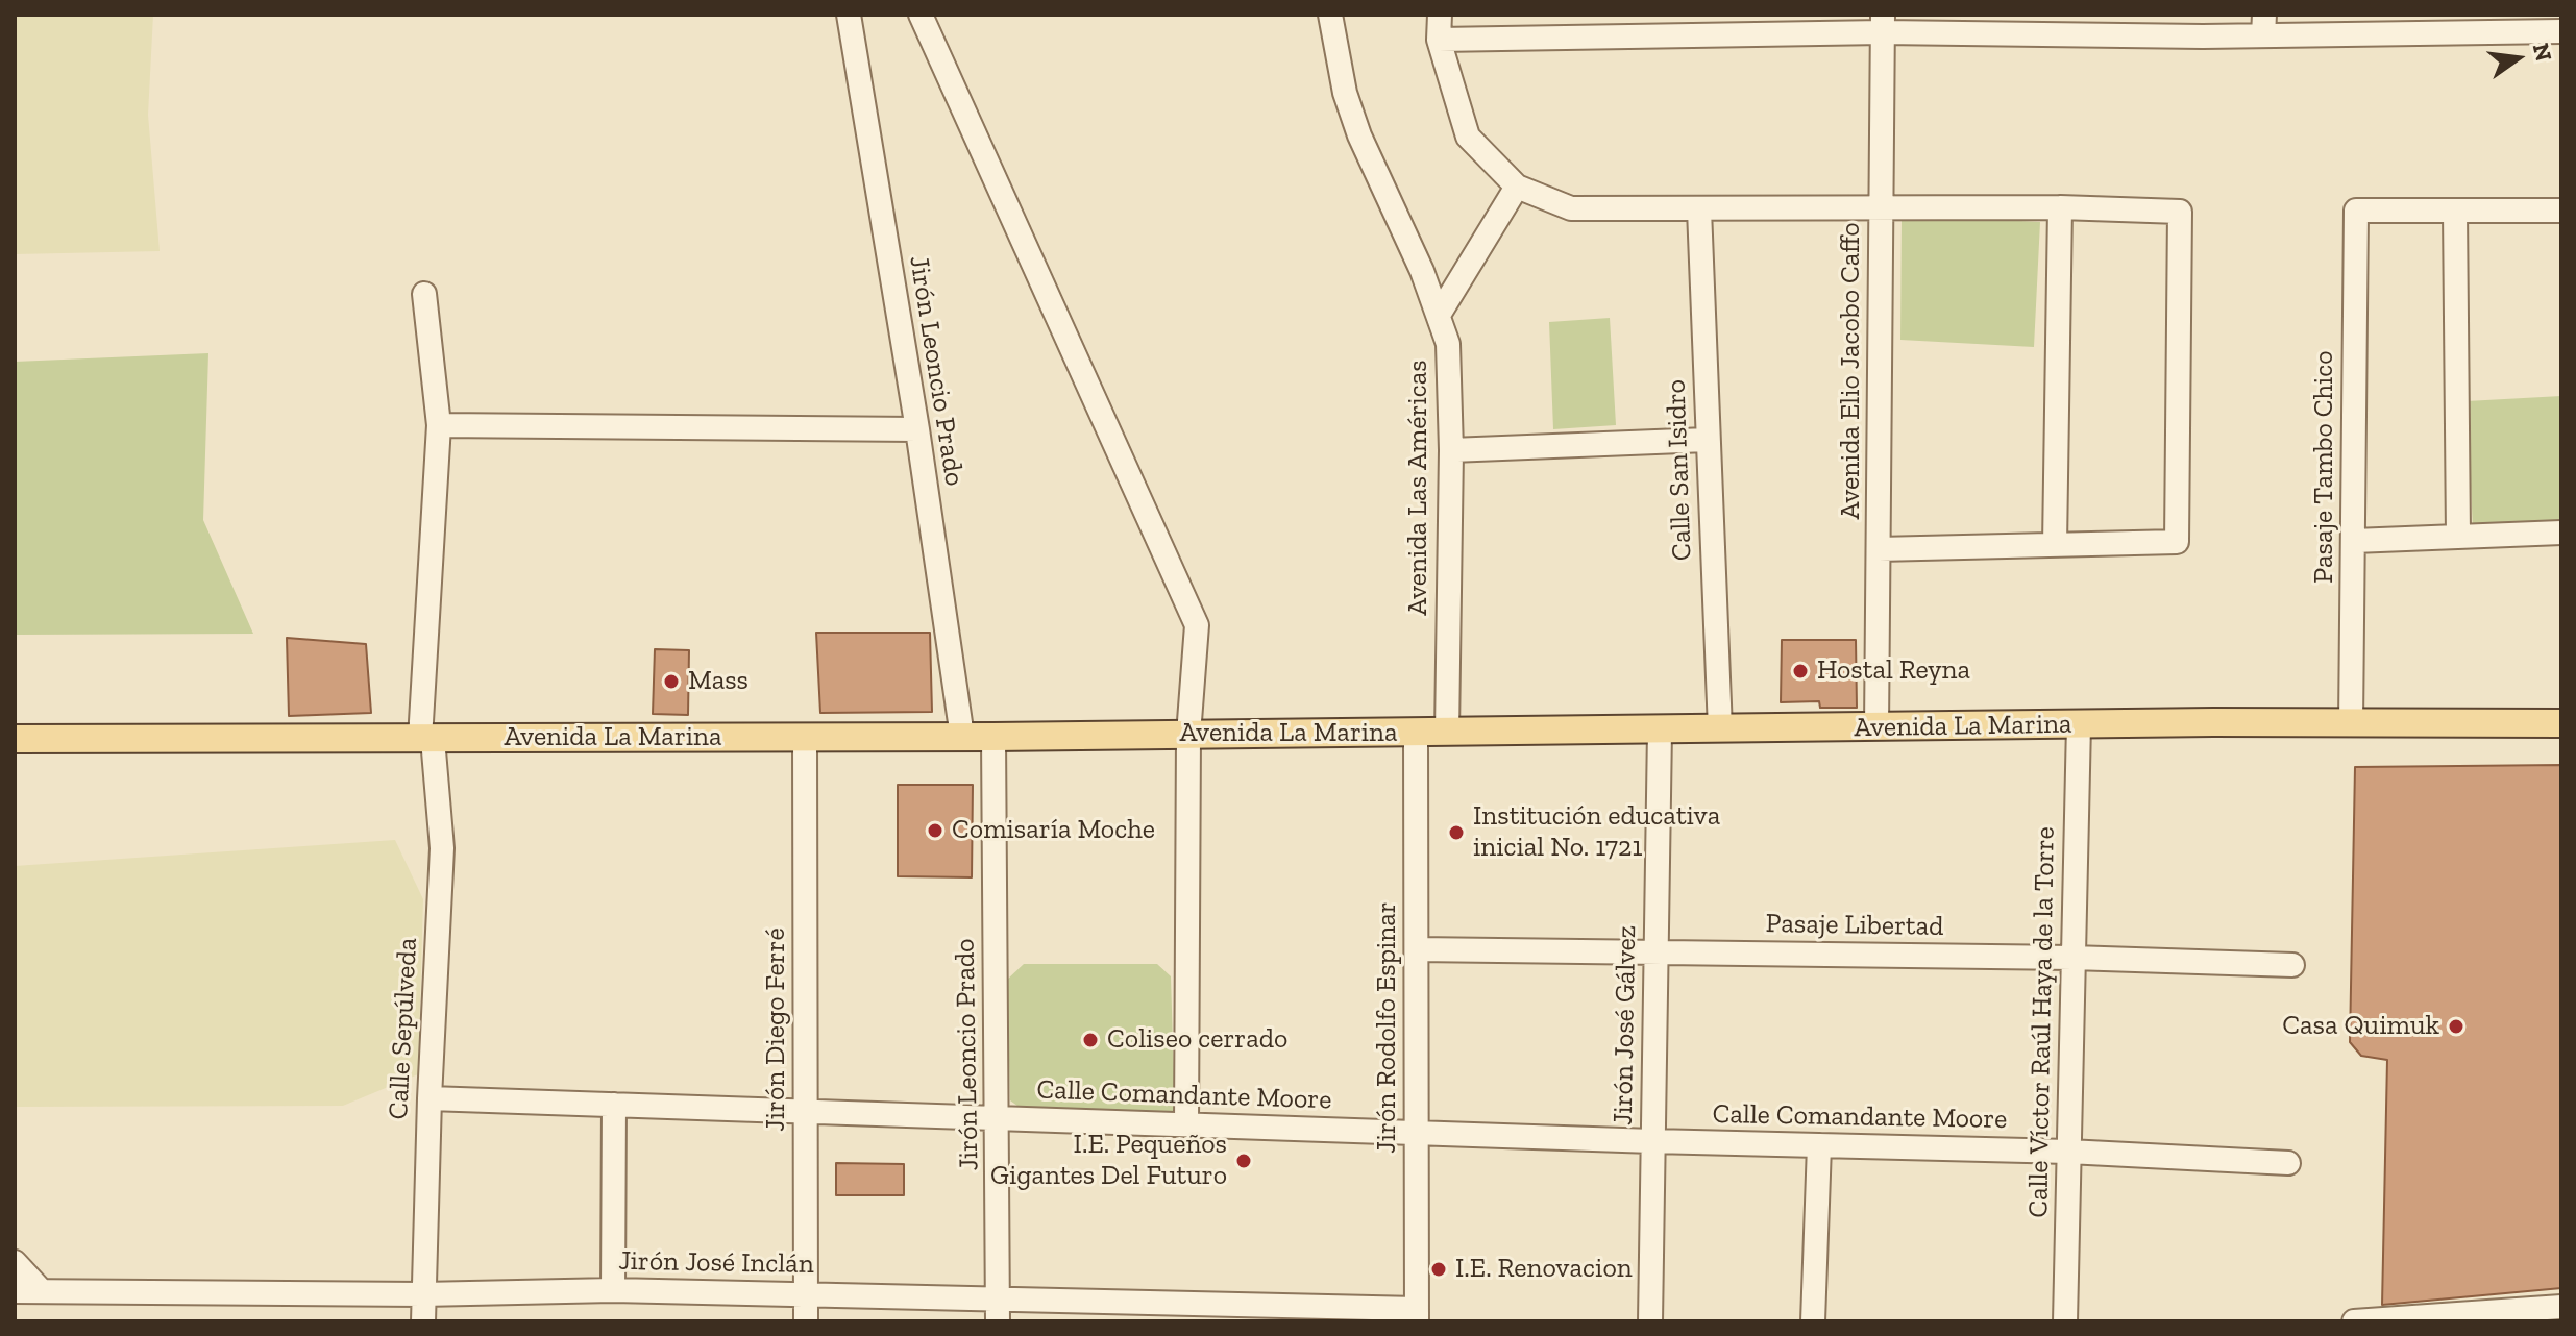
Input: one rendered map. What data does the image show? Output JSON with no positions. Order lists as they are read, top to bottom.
{
  "streets": {
    "main road": ["Avenida La Marina"],
    "street": [
      "Jirón Leoncio Prado",
      "Avenida Elio Jacobo Caffo",
      "Pasaje Tambo Chico",
      "Calle San Isidro",
      "Avenida Las Américas",
      "Pasaje Libertad",
      "Calle Víctor Raúl Haya de la Torre",
      "Jirón José Gálvez",
      "Jirón Rodolfo Espinar",
      "Calle Sepúlveda",
      "Jirón Diego Ferré",
      "Calle Comandante Moore",
      "Jirón José Inclán"
    ]
  },
  "crossings": [
    ["Jirón Leoncio Prado", "Avenida La Marina"],
    ["Jirón Leoncio Prado", "Calle Comandante Moore"],
    ["Jirón Leoncio Prado", "Jirón José Inclán"],
    ["Avenida Elio Jacobo Caffo", "Avenida La Marina"],
    ["Pasaje Tambo Chico", "Avenida La Marina"],
    ["Calle San Isidro", "Avenida La Marina"],
    ["Avenida Las Américas", "Avenida La Marina"],
    ["Avenida La Marina", "Calle Víctor Raúl Haya de la Torre"],
    ["Avenida La Marina", "Jirón José Gálvez"],
    ["Avenida La Marina", "Jirón Rodolfo Espinar"],
    ["Avenida La Marina", "Calle Sepúlveda"],
    ["Avenida La Marina", "Jirón Diego Ferré"],
    ["Pasaje Libertad", "Calle Víctor Raúl Haya de la Torre"],
    ["Pasaje Libertad", "Jirón José Gálvez"],
    ["Pasaje Libertad", "Jirón Rodolfo Espinar"],
    ["Calle Víctor Raúl Haya de la Torre", "Calle Comandante Moore"],
    ["Jirón José Gálvez", "Calle Comandante Moore"],
    ["Jirón Rodolfo Espinar", "Calle Comandante Moore"],
    ["Jirón Rodolfo Espinar", "Jirón José Inclán"],
    ["Calle Sepúlveda", "Calle Comandante Moore"],
    ["Calle Sepúlveda", "Jirón José Inclán"],
    ["Jirón Diego Ferré", "Calle Comandante Moore"],
    ["Jirón Diego Ferré", "Jirón José Inclán"]
  ],
  "places": [
    "Hostal Reyna",
    "Mass",
    "Comisaría Moche",
    "Institución educativa inicial No. 1721",
    "Casa Quimuk",
    "Coliseo cerrado",
    "I.E. Pequeños Gigantes Del Futuro",
    "I.E. Renovacion"
  ],
  "north": "right"
}
